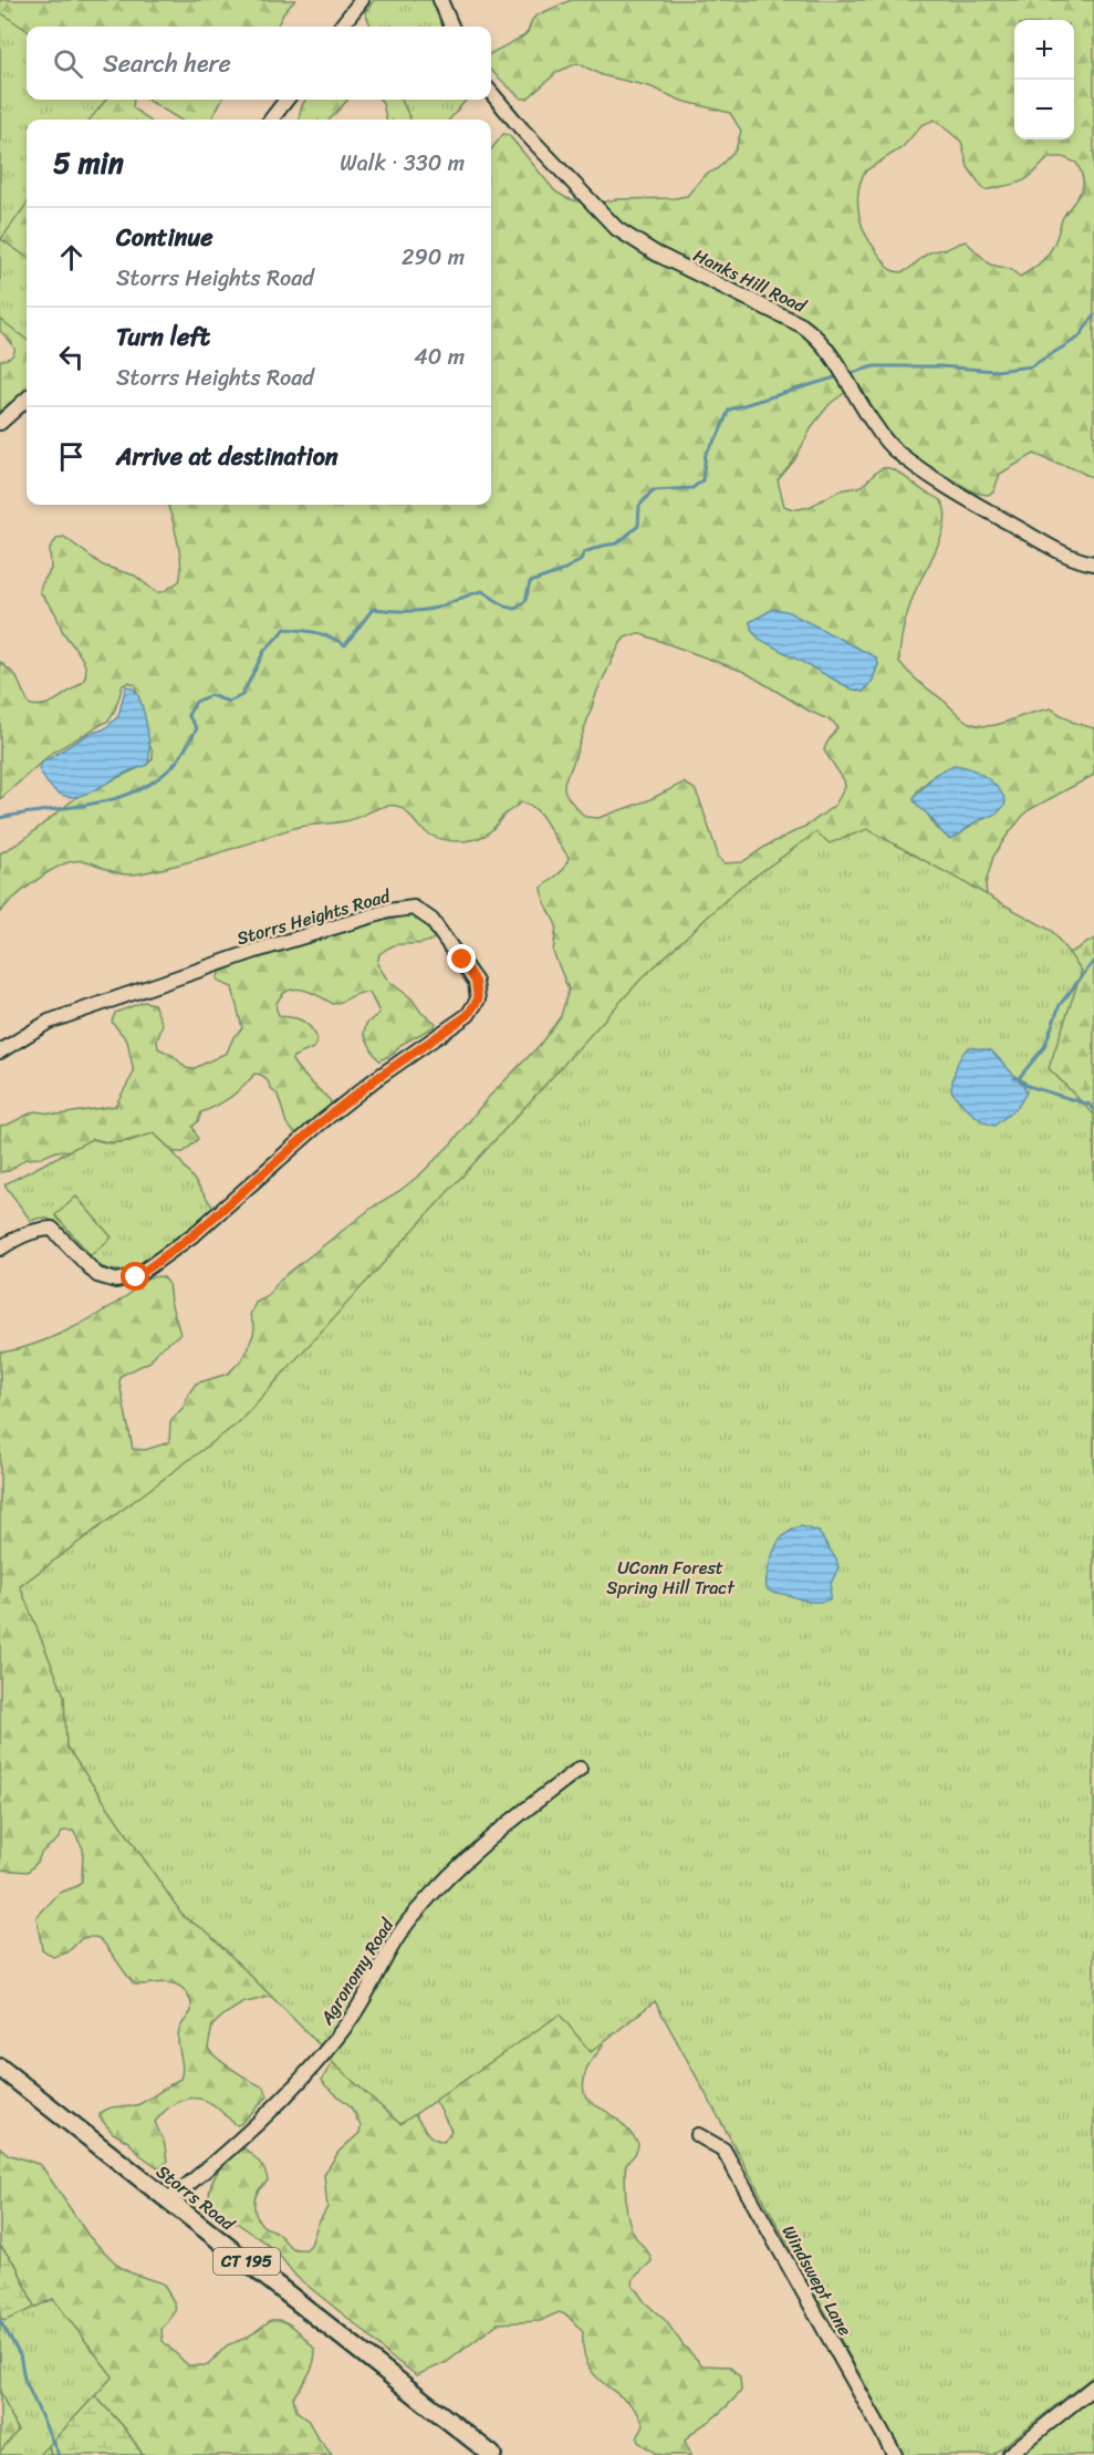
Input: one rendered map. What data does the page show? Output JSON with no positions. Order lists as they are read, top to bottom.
{
  "streets": {
    "main road": ["Storrs Road", "CT 195"],
    "street": [
      "Hanks Hill Road",
      "Storrs Heights Road",
      "Agronomy Road",
      "Windswept Lane"
    ]
  },
  "crossings": [
    ["Agronomy Road", "Storrs Road"]
  ],
  "parks": ["UConn Forest Spring Hill Tract"],
  "page": {
    "map_buttons": ["+", "−"],
    "search": "Search here",
    "heading": ["5 min", "Walk · 330 m"],
    "list": [
      ["Continue", "Storrs Heights Road", "290 m"],
      ["Turn left", "Storrs Heights Road", "40 m"],
      "Arrive at destination"
    ]
  }
}
